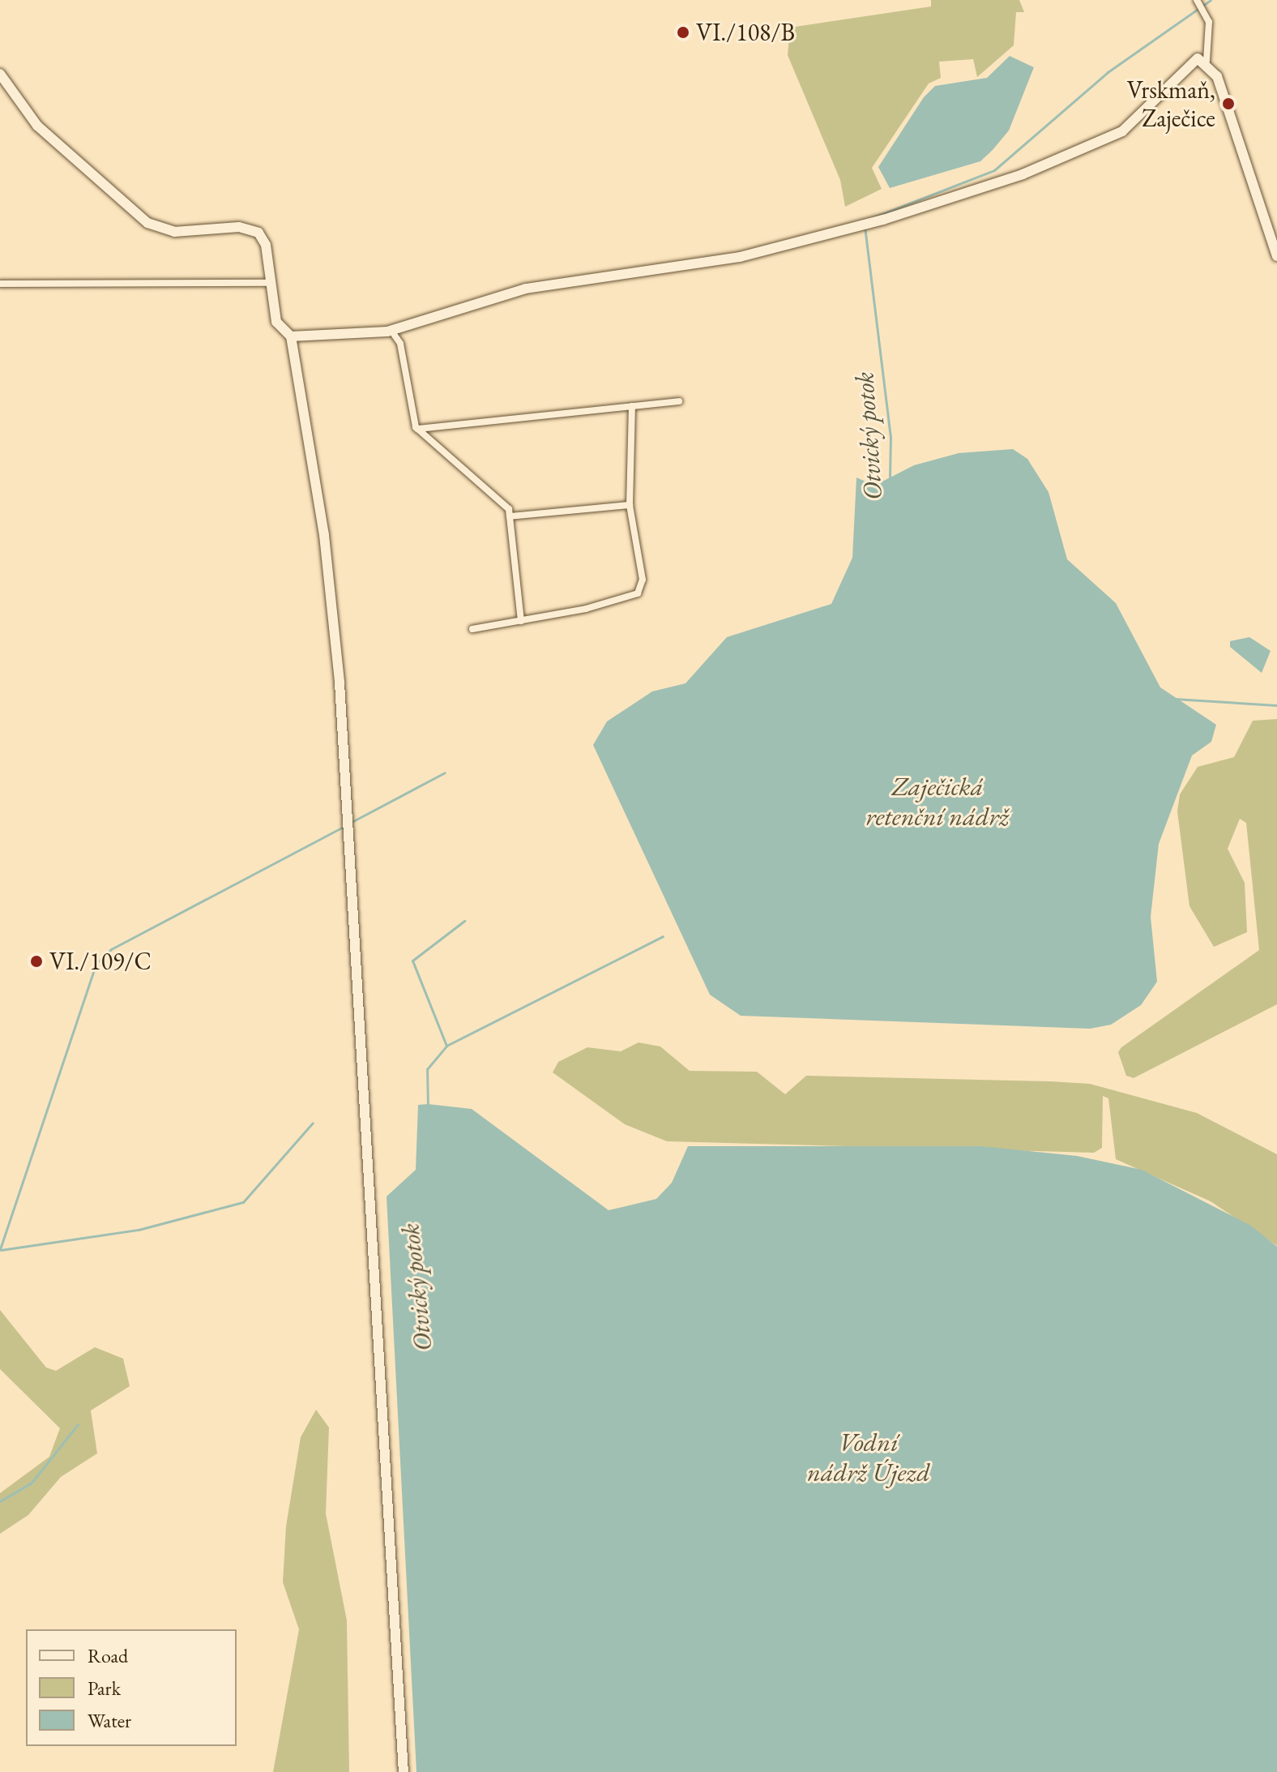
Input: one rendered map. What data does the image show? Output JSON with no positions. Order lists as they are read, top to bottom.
{
  "water": ["Otvický potok", "Zaječická retenční nádrž", "Vodní nádrž Újezd"],
  "places": ["VI./108/B", "Vrskmaň, Zaječice", "VI./109/C"],
  "legend": ["Road", "Park", "Water"]
}
